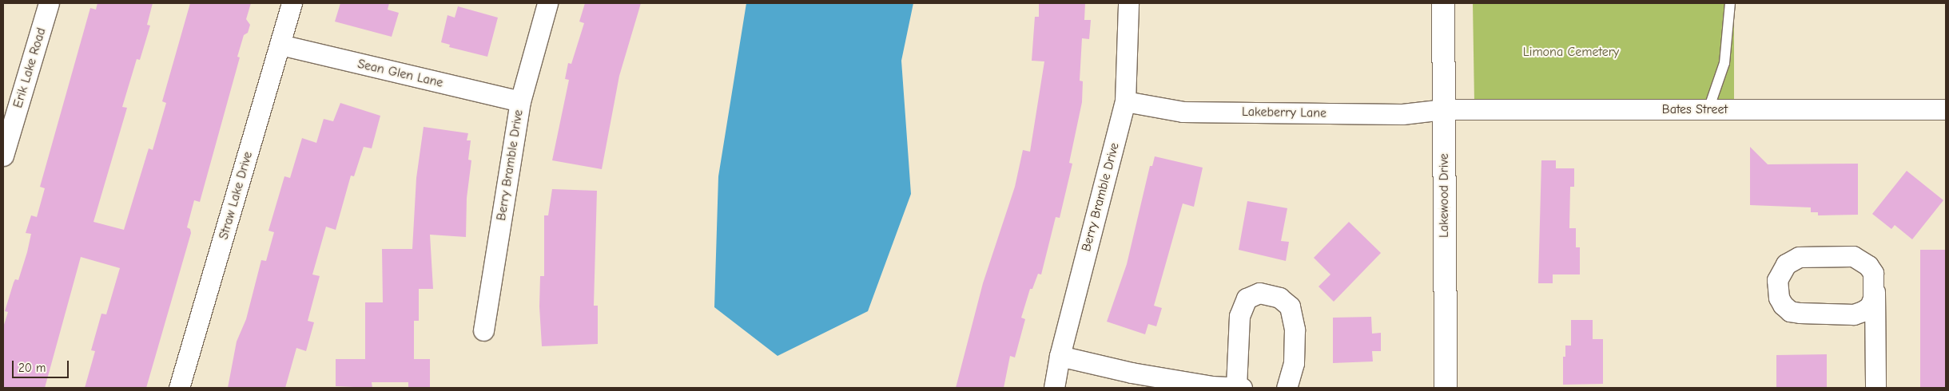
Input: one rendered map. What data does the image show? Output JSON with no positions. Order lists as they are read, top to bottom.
{
  "streets": {
    "street": [
      "Erik Lake Road",
      "Sean Glen Lane",
      "Bates Street",
      "Lakeberry Lane",
      "Berry Bramble Drive",
      "Straw Lake Drive",
      "Lakewood Drive"
    ]
  },
  "crossings": [
    ["Sean Glen Lane", "Berry Bramble Drive"],
    ["Sean Glen Lane", "Straw Lake Drive"],
    ["Bates Street", "Lakeberry Lane"],
    ["Bates Street", "Lakewood Drive"],
    ["Lakeberry Lane", "Berry Bramble Drive"],
    ["Lakeberry Lane", "Lakewood Drive"]
  ],
  "parks": ["Limona Cemetery"],
  "scale_bar": "20 m"
}
